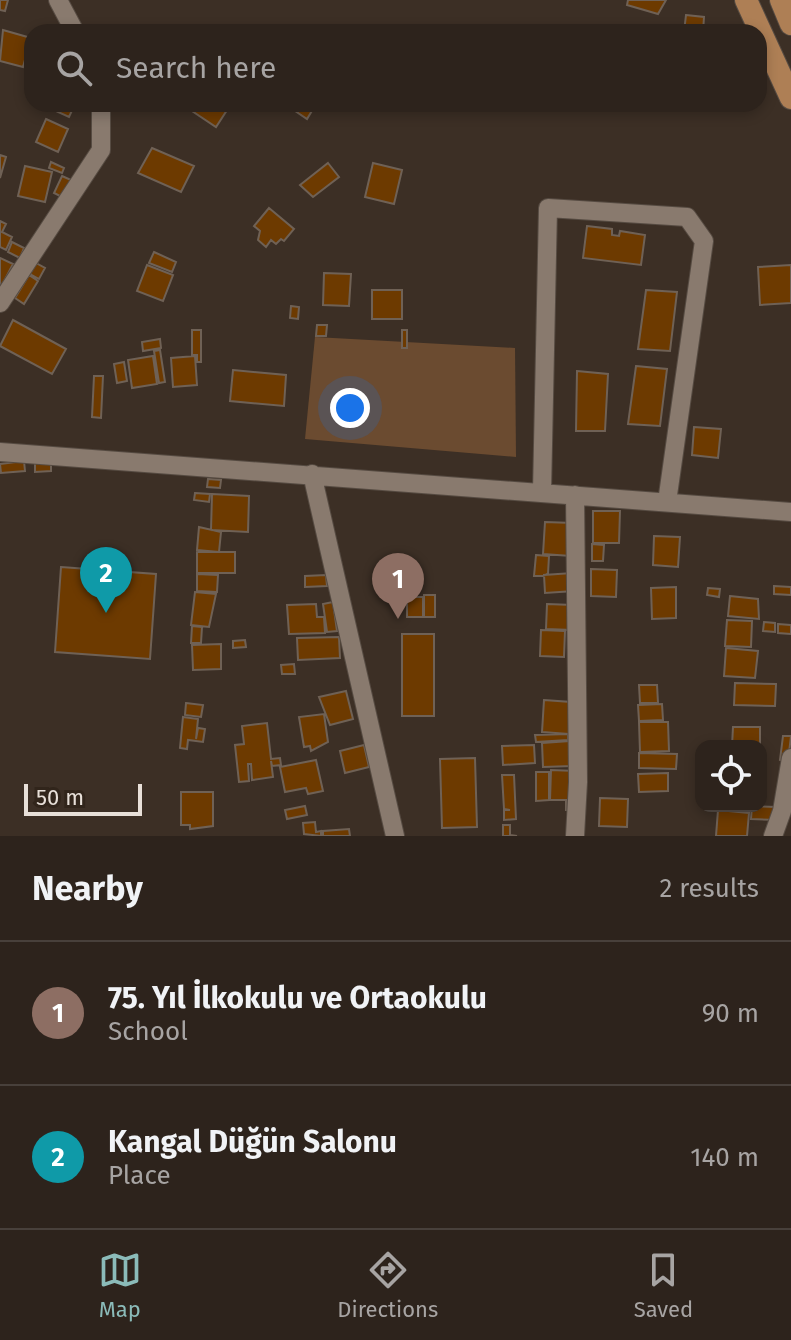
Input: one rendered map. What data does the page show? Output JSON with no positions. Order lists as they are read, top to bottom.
{
  "scale_bar": "50 m",
  "page": {
    "search": "Search here",
    "pins": ["2", "1"],
    "scale": "50 m",
    "heading": ["Nearby", "2 results"],
    "list": [
      {
        "mark": "1",
        "name": "75. Yıl İlkokulu ve Ortaokulu",
        "note": "School",
        "value": "90 m"
      },
      {
        "mark": "2",
        "name": "Kangal Düğün Salonu",
        "note": "Place",
        "value": "140 m"
      }
    ],
    "nav": ["Map", "Directions", "Saved"]
  }
}
